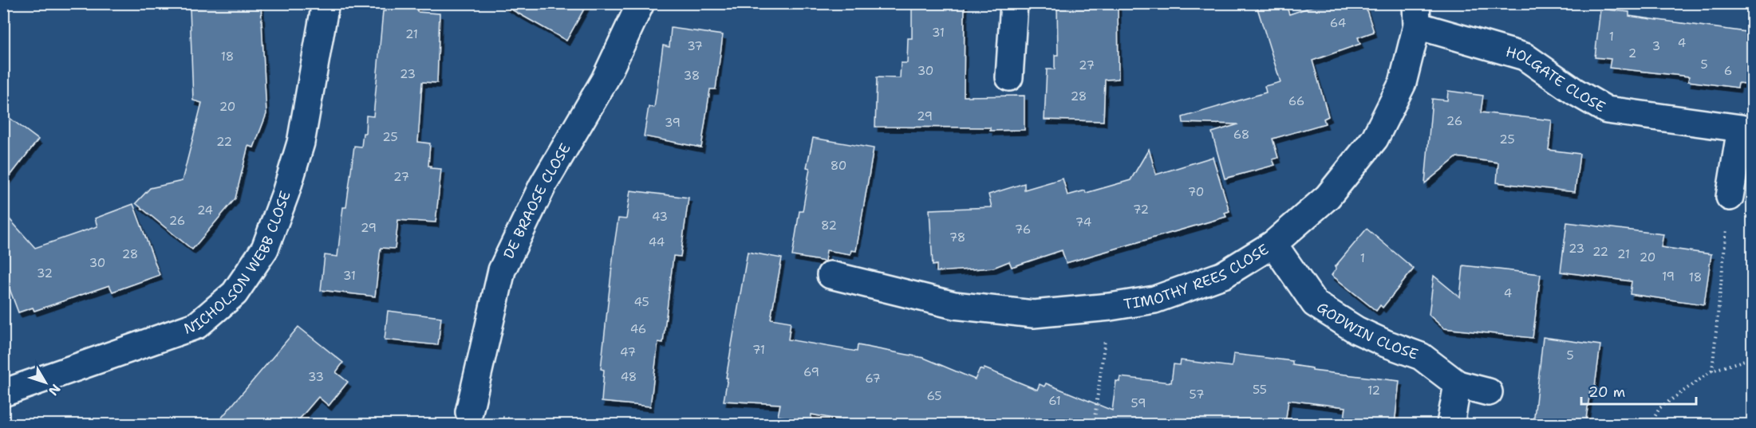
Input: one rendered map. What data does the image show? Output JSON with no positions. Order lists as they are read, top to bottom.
{
  "streets": {
    "street": [
      "HOLGATE CLOSE",
      "DE BRAOSE CLOSE",
      "NICHOLSON WEBB CLOSE",
      "TIMOTHY REES CLOSE",
      "GODWIN CLOSE"
    ]
  },
  "crossings": [
    ["HOLGATE CLOSE", "TIMOTHY REES CLOSE"],
    ["TIMOTHY REES CLOSE", "GODWIN CLOSE"]
  ],
  "house_numbers": [
    "64",
    "31",
    "21",
    "1",
    "4",
    "37",
    "3",
    "2",
    "18",
    "5",
    "27",
    "30",
    "6",
    "23",
    "38",
    "28",
    "66",
    "20",
    "29",
    "26",
    "39",
    "68",
    "25",
    "25",
    "22",
    "80",
    "27",
    "70",
    "72",
    "24",
    "43",
    "26",
    "74",
    "82",
    "29",
    "76",
    "78",
    "44",
    "23",
    "22",
    "28",
    "21",
    "20",
    "1",
    "30",
    "32",
    "31",
    "19",
    "18",
    "4",
    "45",
    "46",
    "71",
    "47",
    "5",
    "69",
    "33",
    "48",
    "67",
    "55",
    "12",
    "57",
    "65",
    "61",
    "59"
  ],
  "scale_bar": "20 m",
  "north": "bottom right"
}
